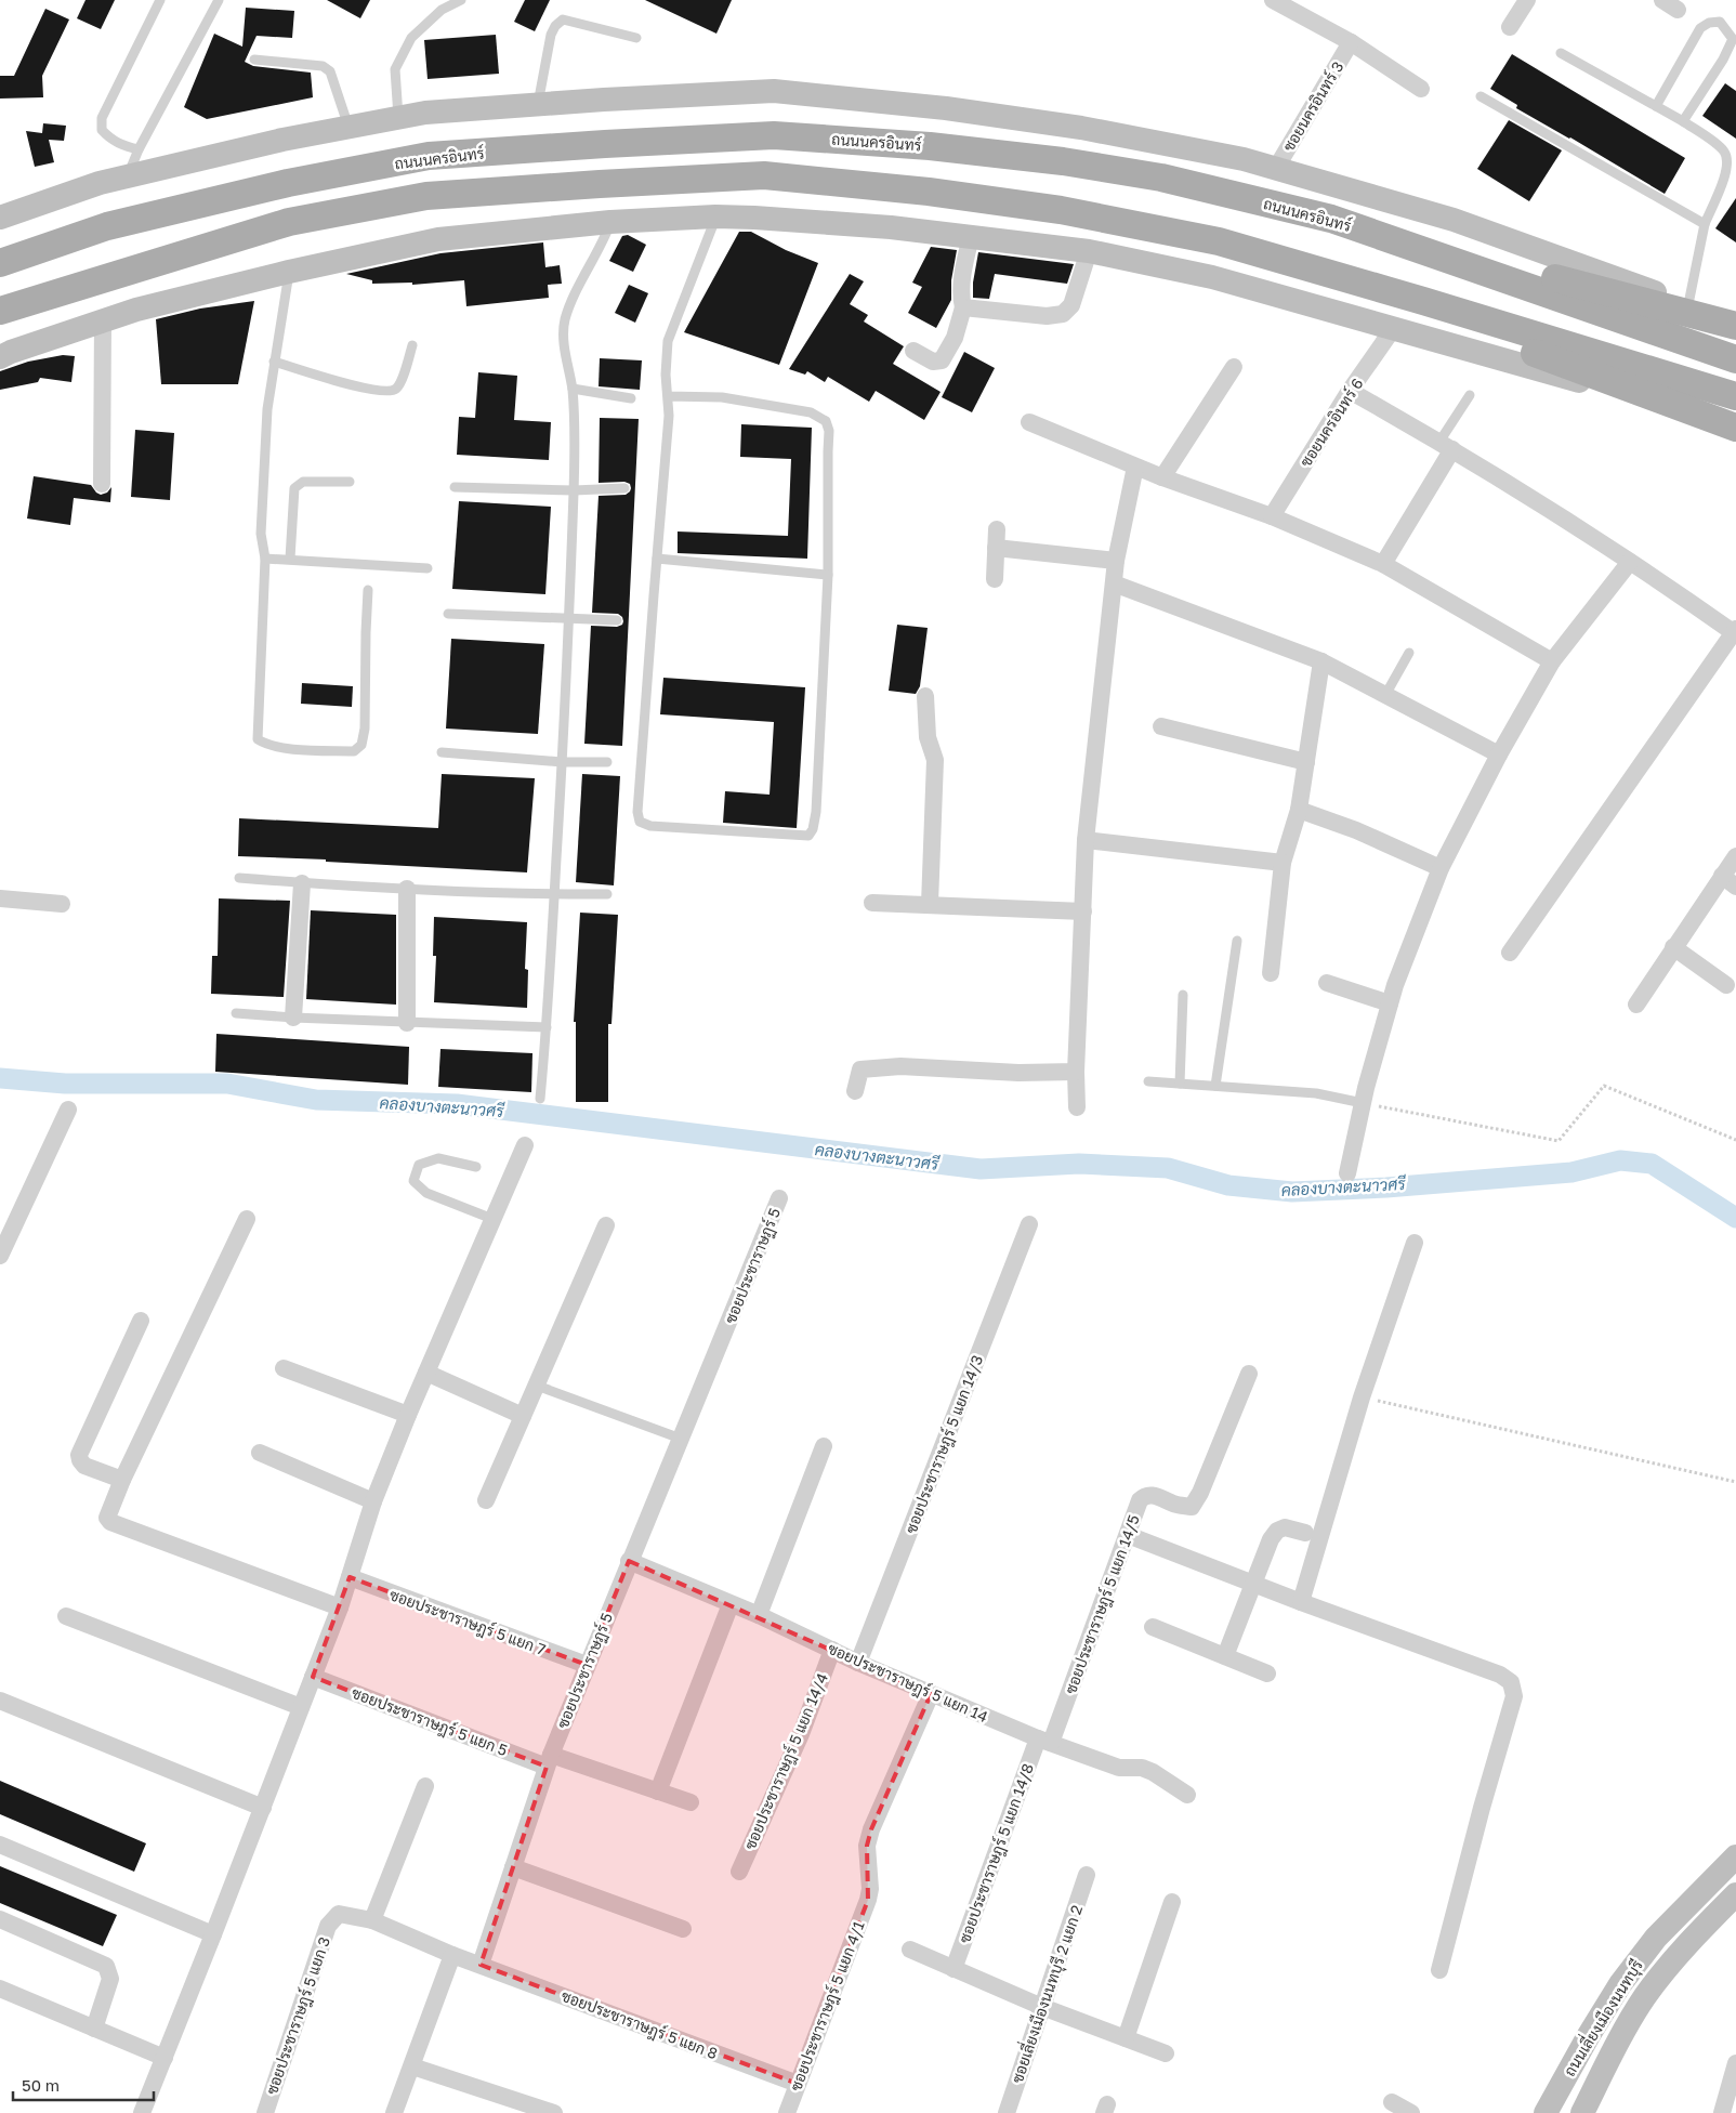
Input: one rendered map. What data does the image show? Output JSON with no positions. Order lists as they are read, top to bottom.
{
  "streets": {
    "main road": ["ถนนนครอินทร์", "ถนนเลี่ยงเมืองนนทบุรี"],
    "street": [
      "ซอยนครอินทร์ 3",
      "ซอยนครอินทร์ 6",
      "ซอยประชาราษฏร์ 5",
      "ซอยประชาราษฎร์ 5 แยก 14/3",
      "ซอยประชาราษฎร์ 5 แยก 14/5",
      "ซอยประชาราษฎร์ 5 แยก 7",
      "ซอยประชาราษฎร์ 5 แยก 14",
      "ซอยประชาราษฎร์ 5 แยก 5",
      "ซอยประชาราษฎร์ 5 แยก 14/4",
      "ซอยประชาราษฎร์ 5 แยก 14/8",
      "ซอยเลี่ยงเมืองนนทบุรี 2 แยก 2",
      "ซอยประชาราษฎร์ 5 แยก 4/1",
      "ซอยประชาราษฎร์ 5 แยก 3",
      "ซอยประชาราษฎร์ 5 แยก 8"
    ]
  },
  "crossings": [
    ["ซอยประชาราษฏร์ 5", "ซอยประชาราษฎร์ 5 แยก 7"],
    ["ซอยประชาราษฏร์ 5", "ซอยประชาราษฎร์ 5 แยก 14"],
    ["ซอยประชาราษฏร์ 5", "ซอยประชาราษฎร์ 5 แยก 5"],
    ["ซอยประชาราษฏร์ 5", "ซอยประชาราษฎร์ 5 แยก 8"],
    ["ซอยประชาราษฎร์ 5 แยก 14/3", "ซอยประชาราษฎร์ 5 แยก 14"],
    ["ซอยประชาราษฎร์ 5 แยก 14/5", "ซอยประชาราษฎร์ 5 แยก 14"],
    ["ซอยประชาราษฎร์ 5 แยก 14/5", "ซอยประชาราษฎร์ 5 แยก 14/8"],
    ["ซอยประชาราษฎร์ 5 แยก 14", "ซอยประชาราษฎร์ 5 แยก 14/4"],
    ["ซอยประชาราษฎร์ 5 แยก 14", "ซอยประชาราษฎร์ 5 แยก 14/8"],
    ["ซอยประชาราษฎร์ 5 แยก 14", "ซอยประชาราษฎร์ 5 แยก 4/1"],
    ["ซอยประชาราษฎร์ 5 แยก 4/1", "ซอยประชาราษฎร์ 5 แยก 8"]
  ],
  "water": ["คลองบางตะนาวศรี"],
  "scale_bar": "50 m"
}
